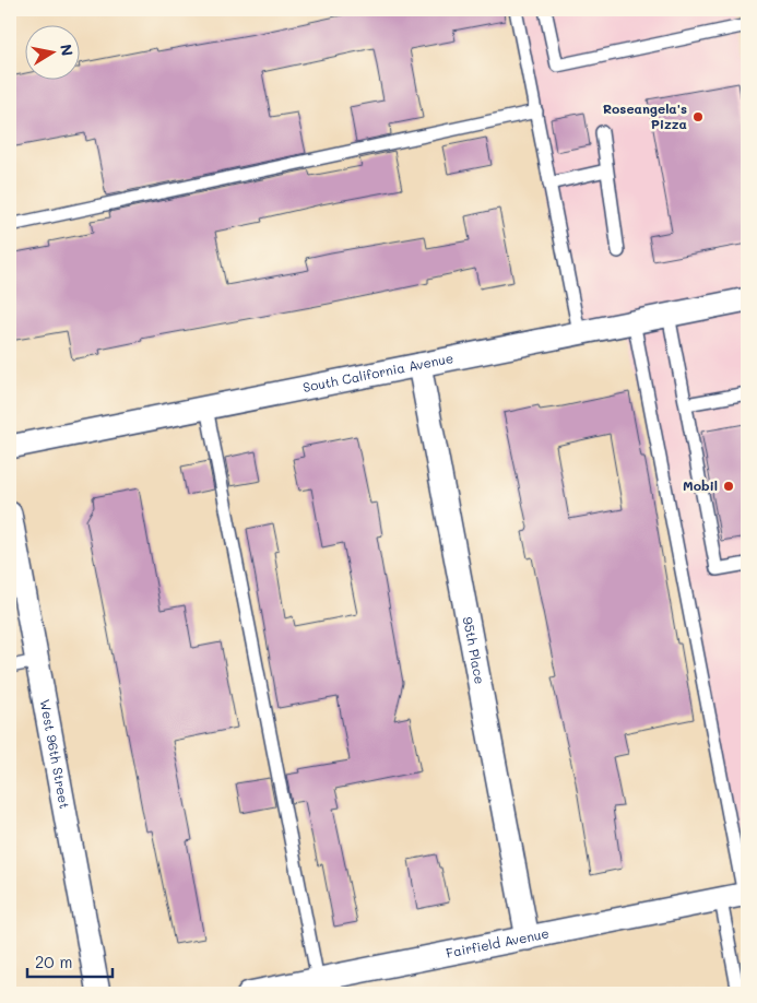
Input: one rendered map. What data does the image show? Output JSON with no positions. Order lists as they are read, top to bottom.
{
  "streets": {
    "street": [
      "South California Avenue",
      "95th Place",
      "West 96th Street",
      "Fairfield Avenue"
    ]
  },
  "crossings": [
    ["South California Avenue", "95th Place"],
    ["95th Place", "Fairfield Avenue"]
  ],
  "places": ["Roseangela's Pizza", "Mobil"],
  "scale_bar": "20 m",
  "north": "right"
}
